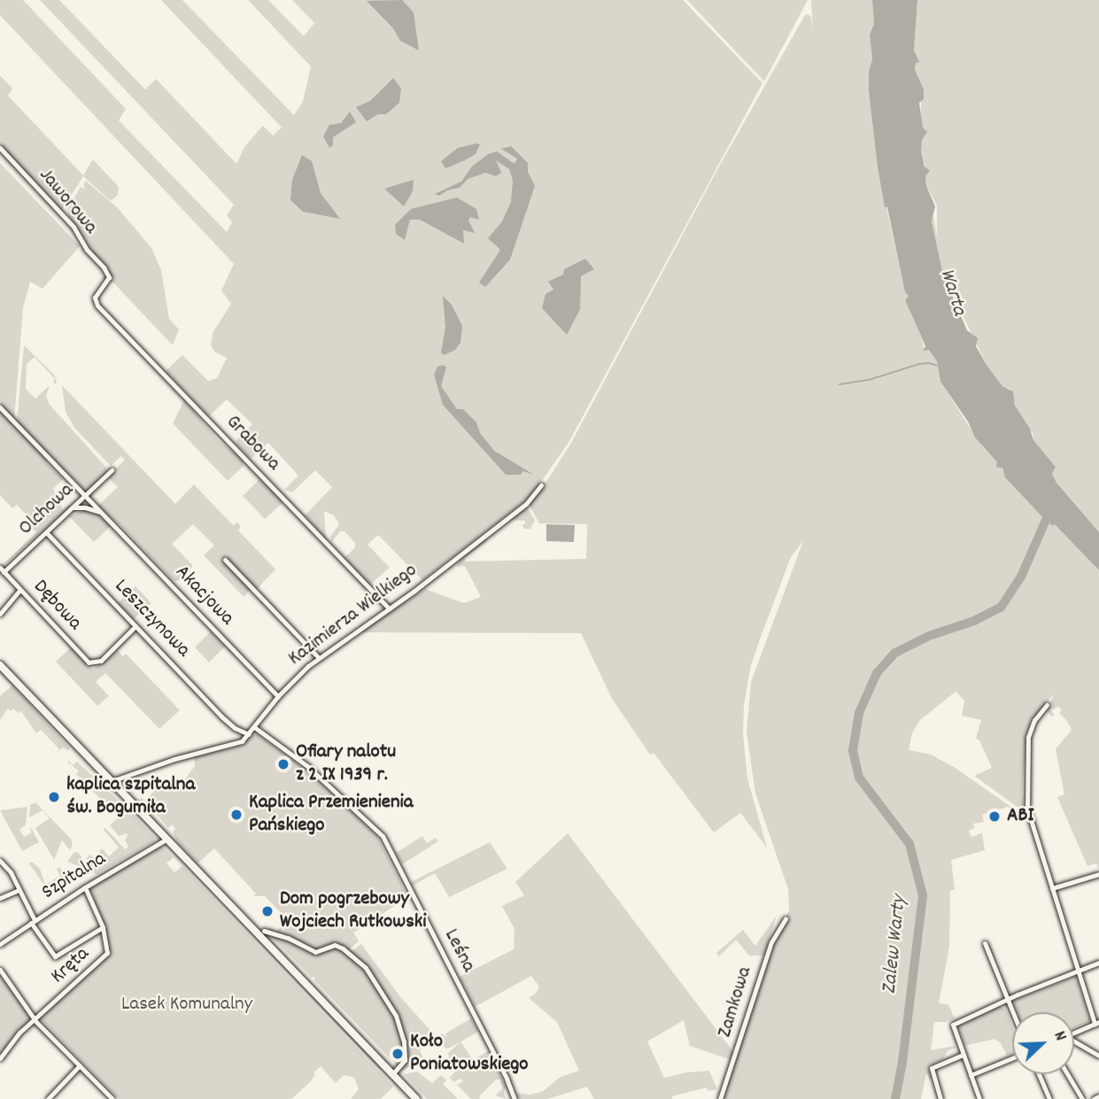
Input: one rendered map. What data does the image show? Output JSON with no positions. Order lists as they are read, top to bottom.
{
  "streets": {
    "street": [
      "Jaworowa",
      "Grabowa",
      "Olchowa",
      "Akacjowa",
      "Dębowa",
      "Kazimierza Wielkiego",
      "Leszczynowa",
      "Szpitalna",
      "Leśna",
      "Kręta",
      "Zamkowa"
    ]
  },
  "crossings": [
    ["Jaworowa", "Grabowa"],
    ["Grabowa", "Kazimierza Wielkiego"],
    ["Olchowa", "Akacjowa"],
    ["Olchowa", "Dębowa"],
    ["Olchowa", "Leszczynowa"],
    ["Akacjowa", "Kazimierza Wielkiego"],
    ["Dębowa", "Leszczynowa"],
    ["Kazimierza Wielkiego", "Leszczynowa"],
    ["Kazimierza Wielkiego", "Leśna"],
    ["Szpitalna", "Kręta"]
  ],
  "water": ["Warta", "Zalew Warty"],
  "parks": ["Lasek Komunalny"],
  "places": [
    "Ofiary nalotu z 2 IX 1939 r.",
    "kaplica szpitalna św. Bogumiła",
    "Kaplica Przemienienia Pańskiego",
    "ABI",
    "Dom pogrzebowy Wojciech Rutkowski",
    "Koło Poniatowskiego"
  ],
  "north": "top right"
}
